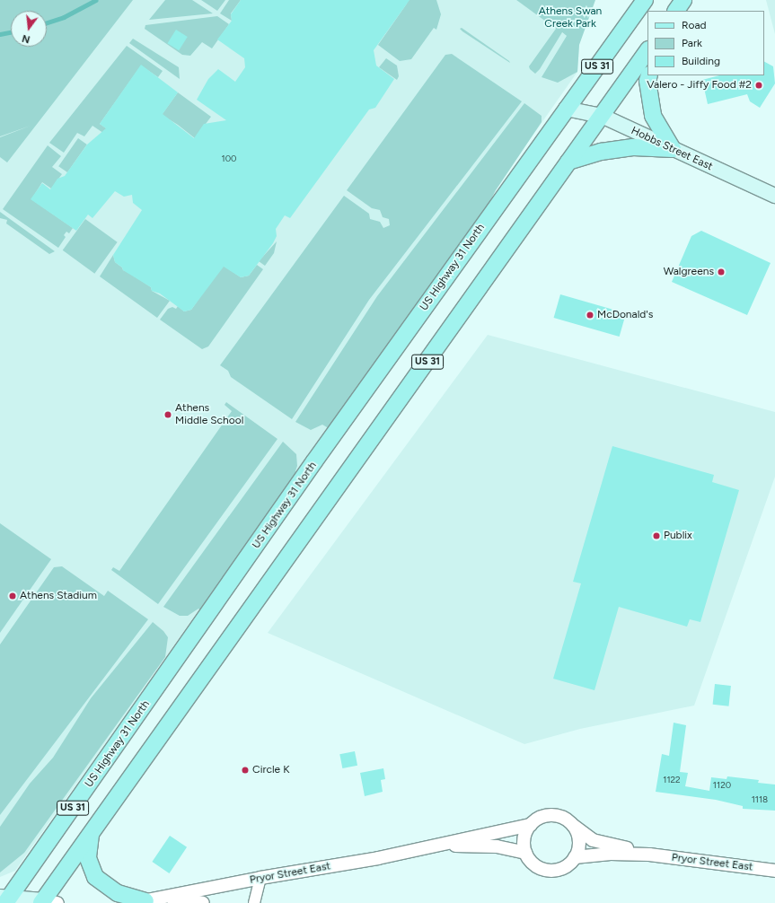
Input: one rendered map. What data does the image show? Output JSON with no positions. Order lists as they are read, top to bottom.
{
  "streets": {
    "main road": ["US 31", "Hobbs Street East", "US Highway 31 North"],
    "street": ["Pryor Street East"]
  },
  "crossings": [
    ["US 31", "Hobbs Street East"],
    ["US 31", "US Highway 31 North"],
    ["Hobbs Street East", "US Highway 31 North"]
  ],
  "parks": ["Athens Swan Creek Park"],
  "places": [
    "Valero - Jiffy Food #2",
    "Walgreens",
    "McDonald's",
    "Athens Middle School",
    "Publix",
    "Athens Stadium",
    "Circle K"
  ],
  "house_numbers": [
    "100",
    "1122",
    "1120",
    "1118"
  ],
  "legend": ["Road", "Park", "Building"],
  "north": "bottom"
}
